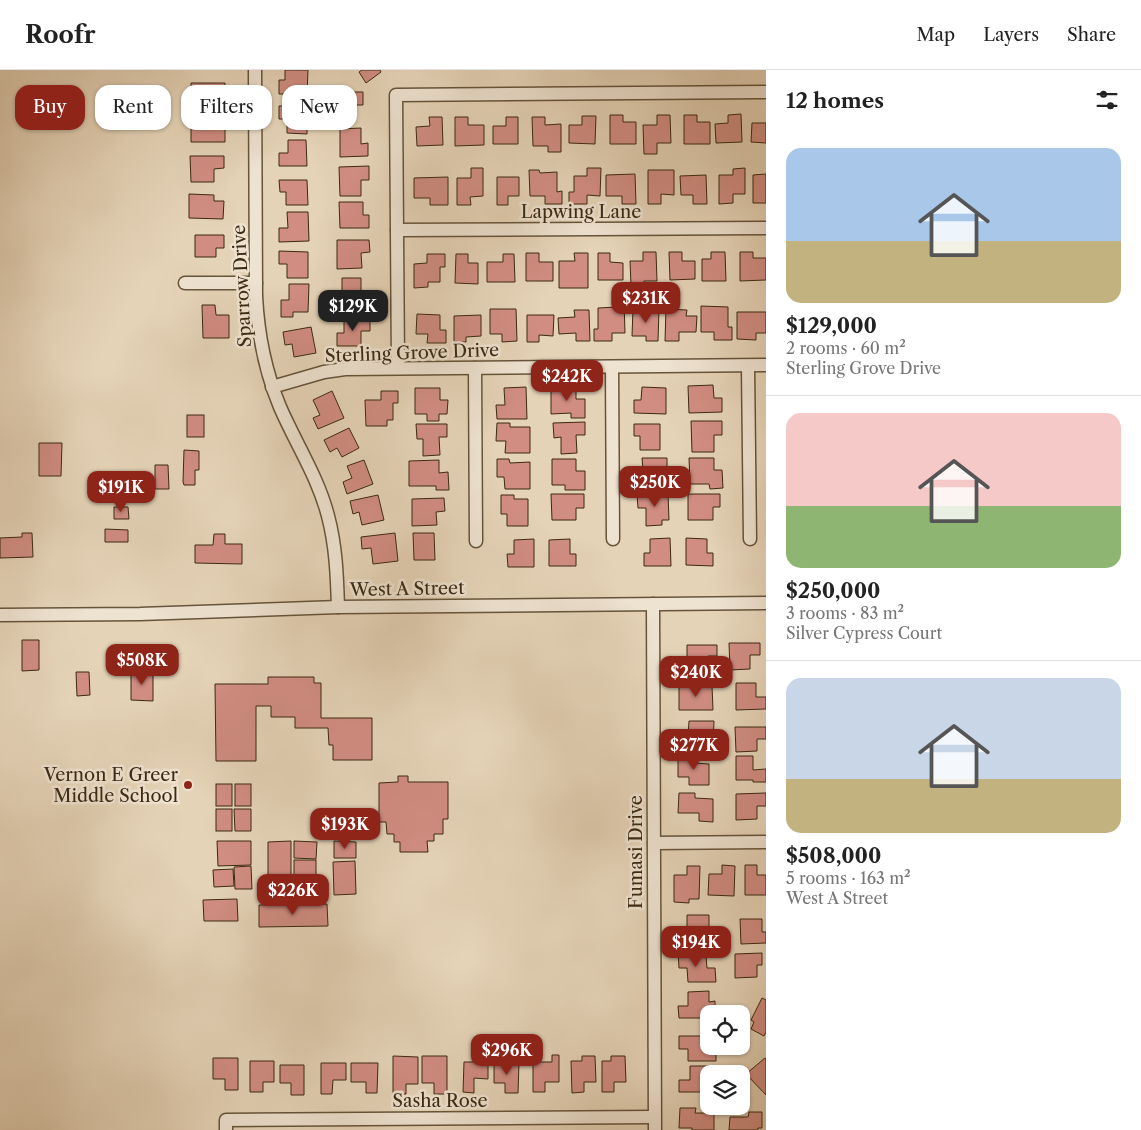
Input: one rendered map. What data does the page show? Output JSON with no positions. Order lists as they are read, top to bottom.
{
  "streets": {
    "street": [
      "Lapwing Lane",
      "Sparrow Drive",
      "Sterling Grove Drive",
      "West A Street",
      "Fumasi Drive",
      "Sasha Rose"
    ]
  },
  "crossings": [
    ["Sparrow Drive", "Sterling Grove Drive"],
    ["Sparrow Drive", "West A Street"],
    ["West A Street", "Fumasi Drive"],
    ["Fumasi Drive", "Sasha Rose"]
  ],
  "places": ["Vernon E Greer Middle School"],
  "page": {
    "header": "Roofr",
    "nav": ["Map", "Layers", "Share"],
    "heading": "12 homes",
    "chip": [
      "Buy",
      "Rent",
      "Filters",
      "New"
    ],
    "list": [
      {
        "name": "$129,000",
        "note": "2 rooms · 60 m² · Sterling Grove Drive"
      },
      {
        "name": "$250,000",
        "note": "3 rooms · 83 m² · Silver Cypress Court"
      },
      {
        "name": "$508,000",
        "note": "5 rooms · 163 m² · West A Street"
      }
    ],
    "price": [
      "$231K",
      "$129K",
      "$242K",
      "$250K",
      "$191K",
      "$508K",
      "$240K",
      "$277K",
      "$193K",
      "$226K",
      "$194K",
      "$296K"
    ]
  }
}
